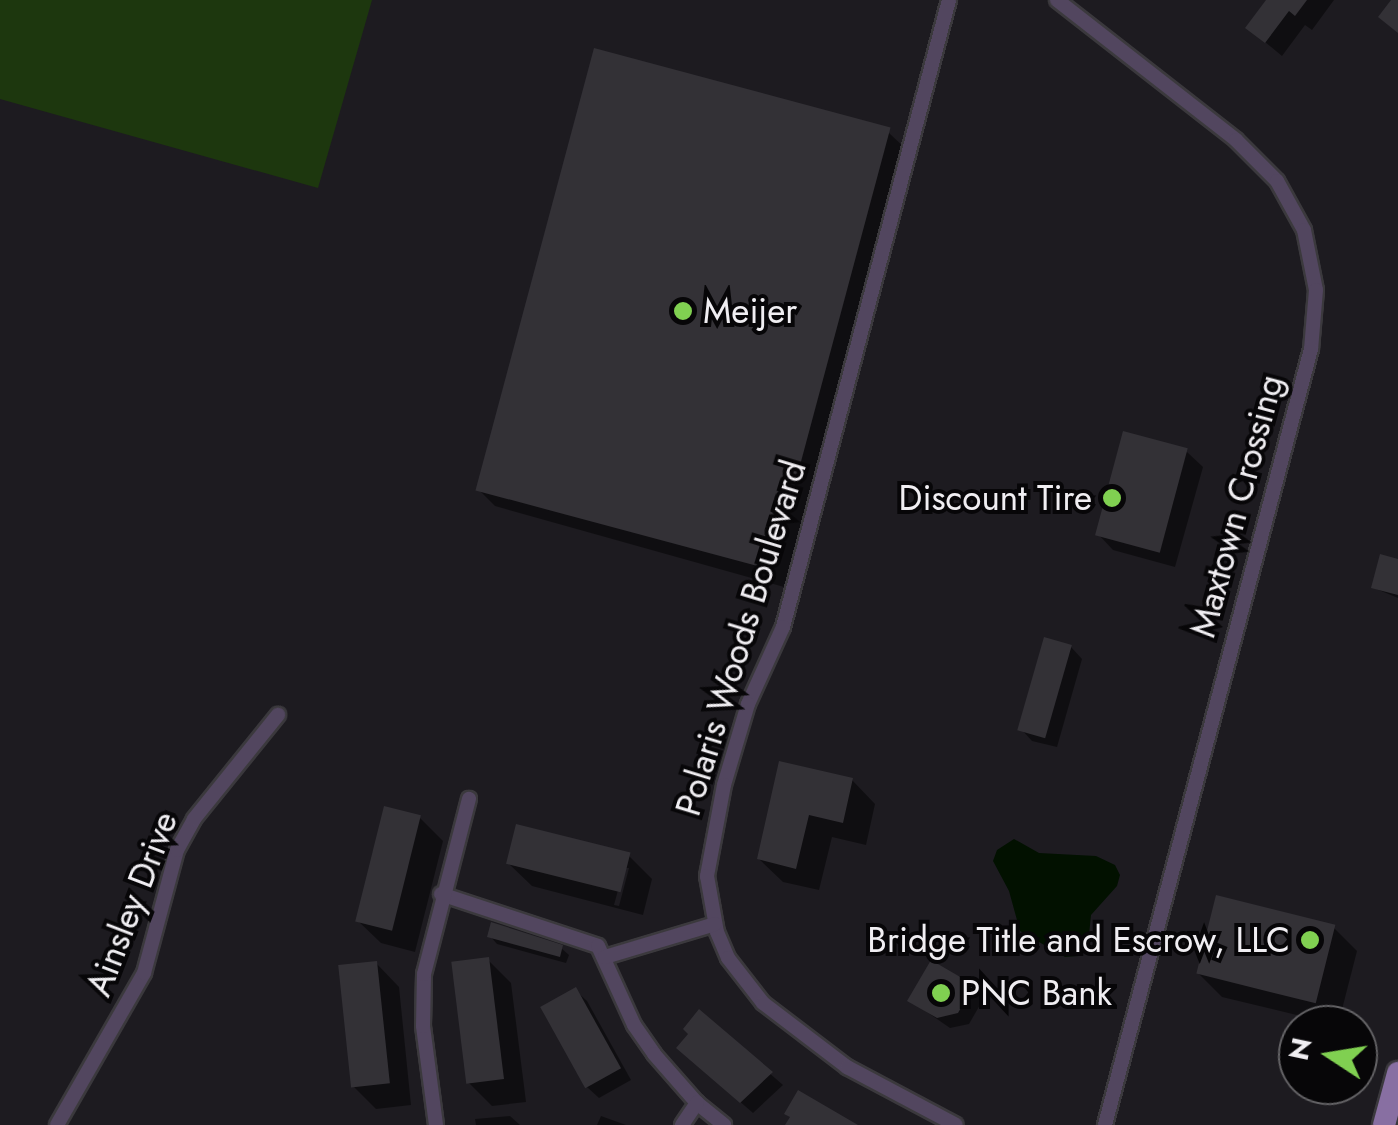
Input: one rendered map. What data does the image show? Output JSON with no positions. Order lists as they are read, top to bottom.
{
  "streets": {
    "street": ["Maxtown Crossing", "Polaris Woods Boulevard", "Ainsley Drive"]
  },
  "places": [
    "Meijer",
    "Discount Tire",
    "Bridge Title and Escrow, LLC",
    "PNC Bank"
  ],
  "north": "left"
}
